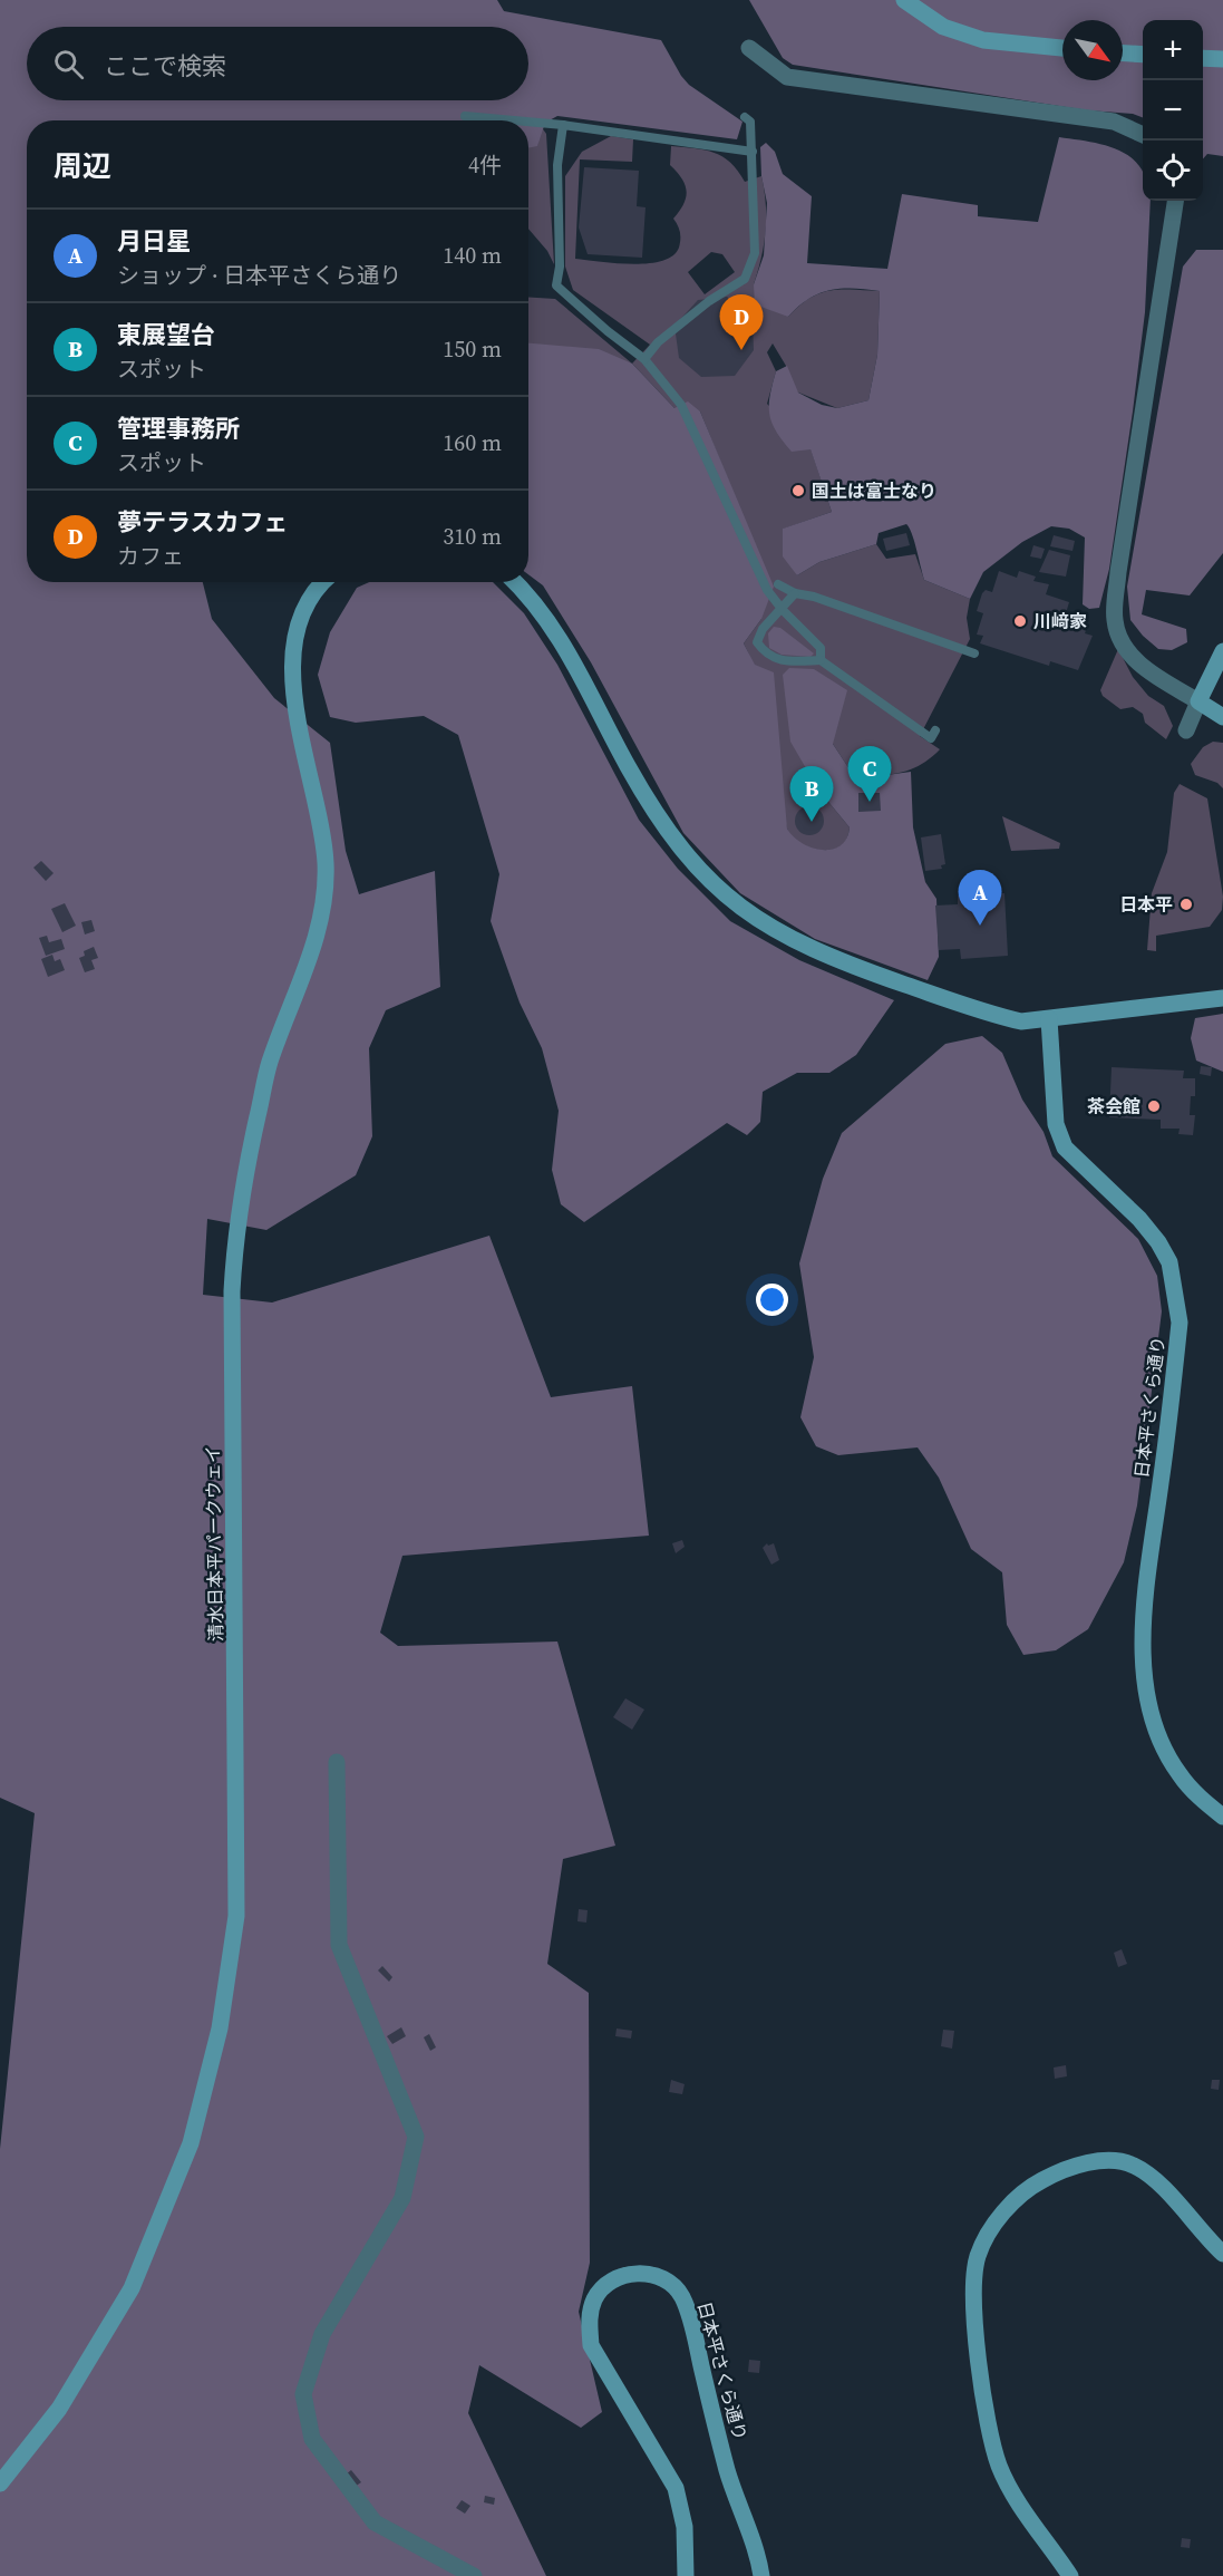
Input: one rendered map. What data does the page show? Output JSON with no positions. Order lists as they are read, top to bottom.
{
  "streets": {
    "street": ["日本平さくら通り", "清水日本平パークウェイ"]
  },
  "places": [
    "国土は富士なり",
    "川﨑家",
    "日本平",
    "茶会館"
  ],
  "north": "bottom right",
  "page": {
    "map_buttons": ["+", "−"],
    "search": "ここで検索",
    "heading": ["周辺", "4件"],
    "list": [
      {
        "mark": "A",
        "name": "月日星",
        "note": "ショップ · 日本平さくら通り",
        "value": "140 m"
      },
      {
        "mark": "B",
        "name": "東展望台",
        "note": "スポット",
        "value": "150 m"
      },
      {
        "mark": "C",
        "name": "管理事務所",
        "note": "スポット",
        "value": "160 m"
      },
      {
        "mark": "D",
        "name": "夢テラスカフェ",
        "note": "カフェ",
        "value": "310 m"
      }
    ],
    "pins": [
      "D",
      "C",
      "B",
      "A"
    ]
  }
}
